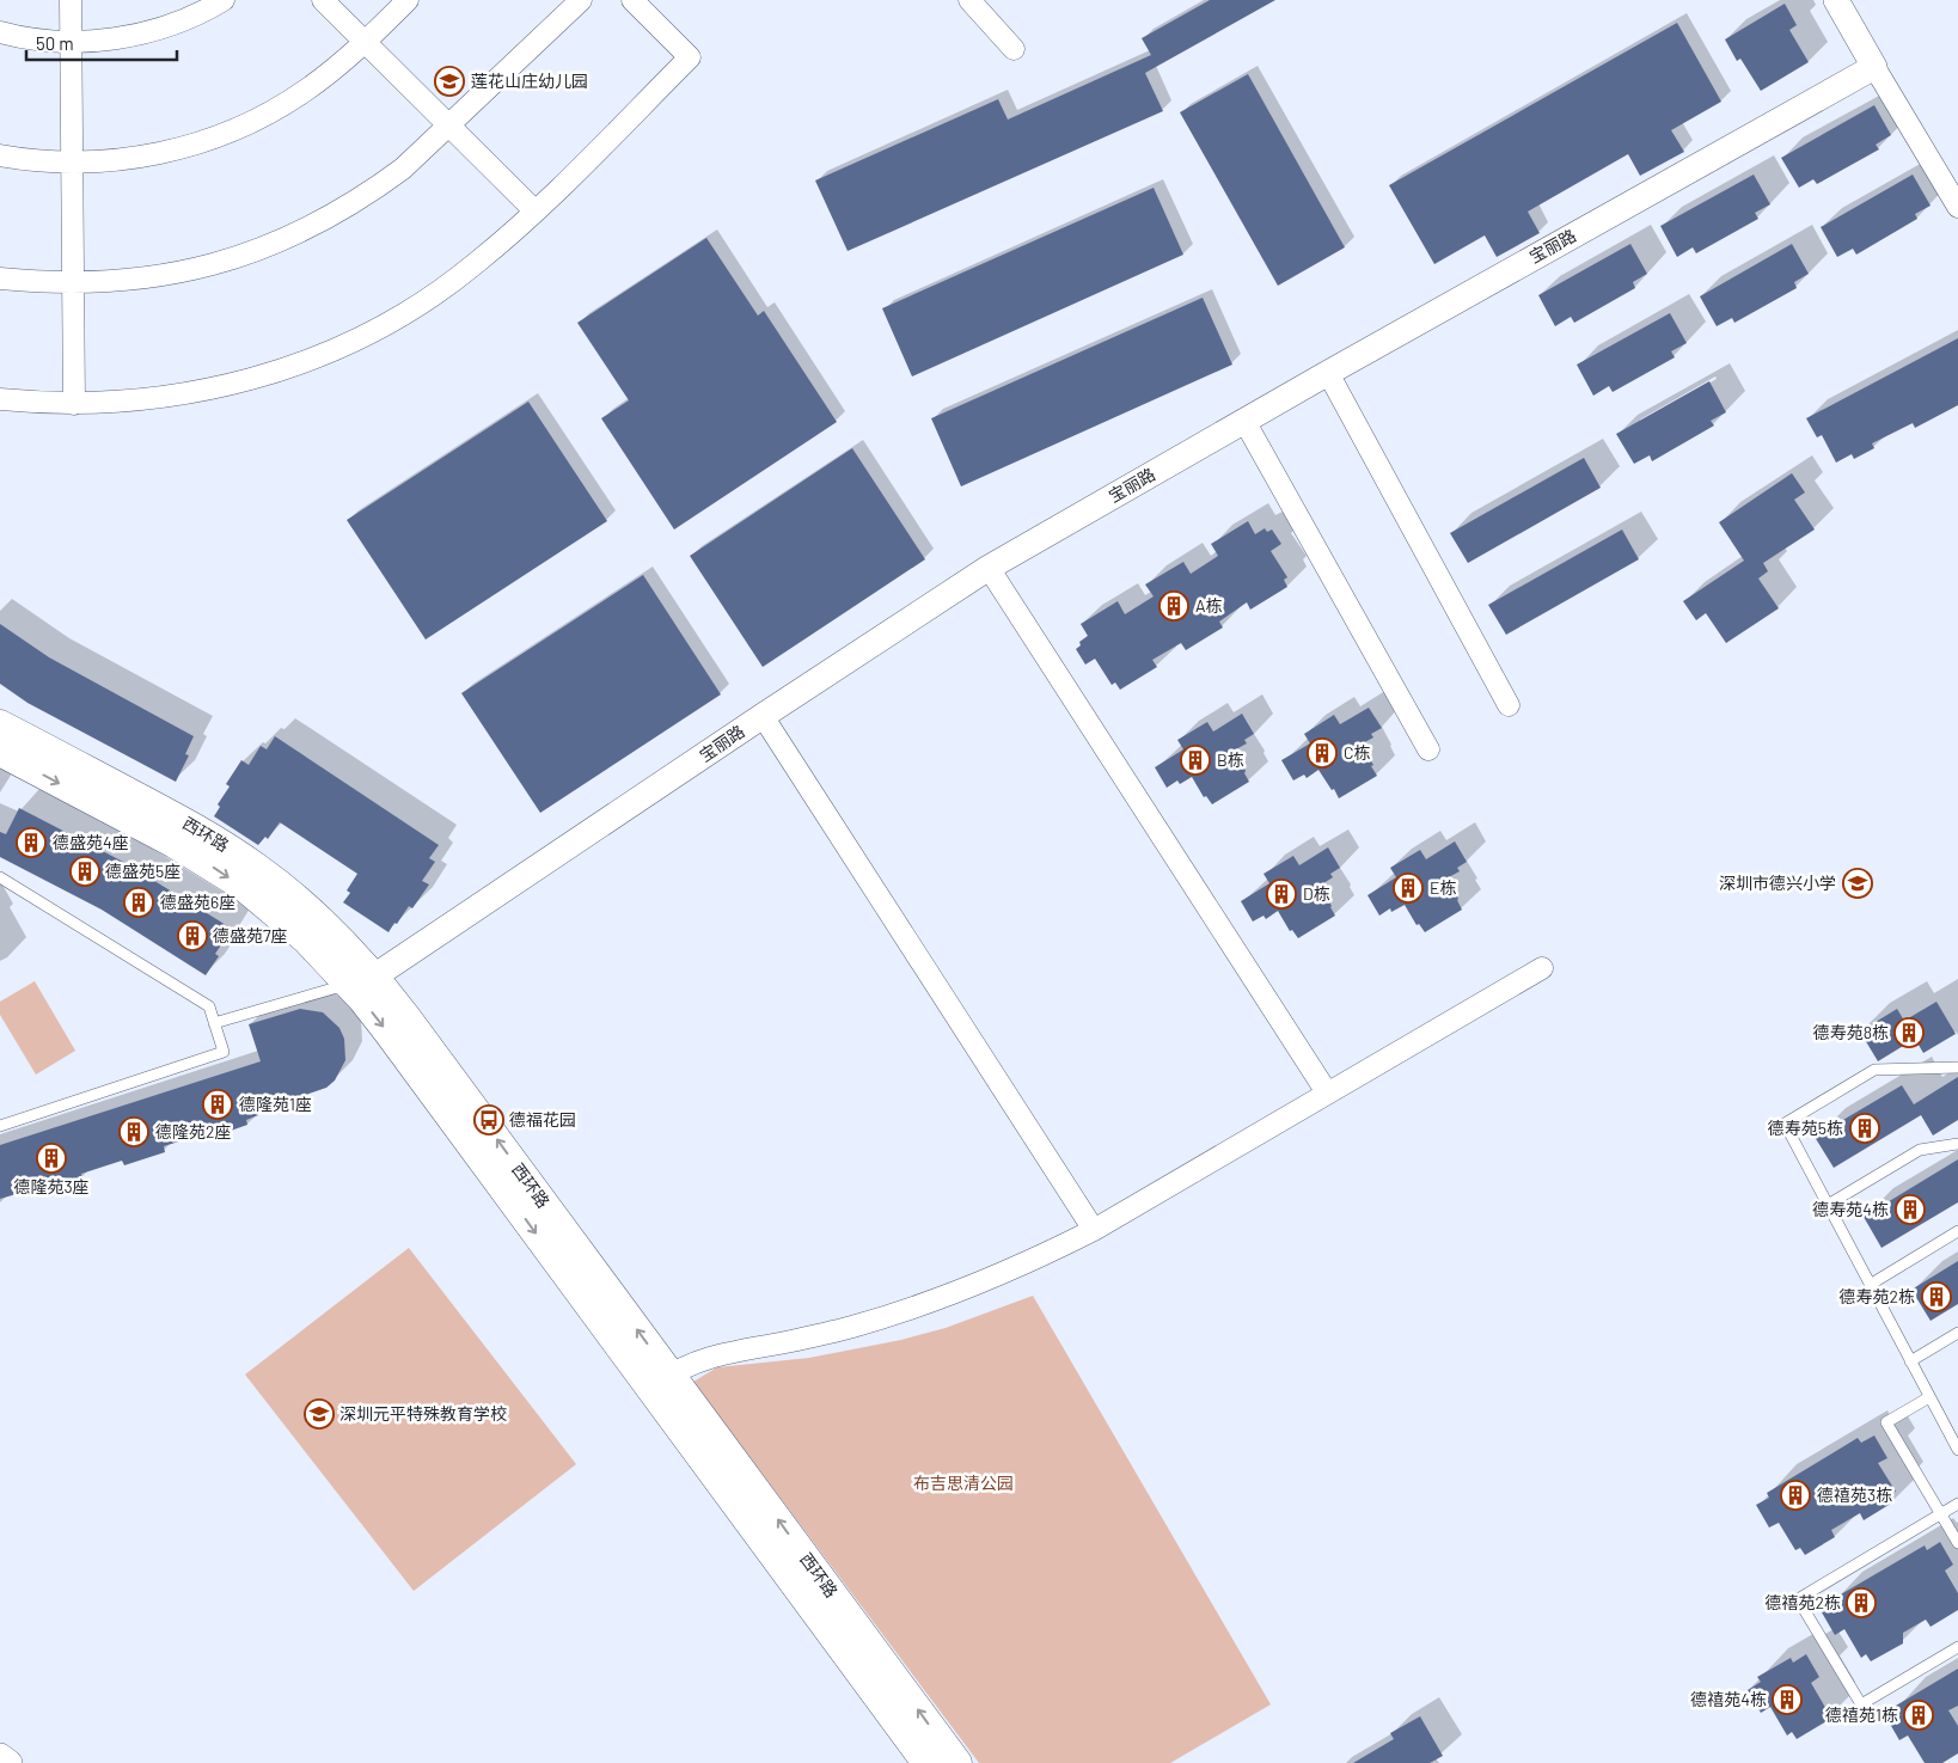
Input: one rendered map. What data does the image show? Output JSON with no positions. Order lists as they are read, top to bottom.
{
  "streets": {
    "main road": ["西环路"],
    "street": ["宝丽路"]
  },
  "crossings": [
    ["宝丽路", "西环路"]
  ],
  "parks": ["布吉思清公园"],
  "places": {
    "school or university": ["莲花山庄幼儿园", "深圳市德兴小学", "深圳元平特殊教育学校"],
    "building": [
      "A栋",
      "C栋",
      "B栋",
      "德盛苑4座",
      "德盛苑5座",
      "E栋",
      "D栋",
      "德盛苑6座",
      "德盛苑7座",
      "德寿苑8栋",
      "德隆苑1座",
      "德寿苑5栋",
      "德隆苑2座",
      "德隆苑3座",
      "德寿苑4栋",
      "德寿苑2栋",
      "德禧苑3栋",
      "德禧苑2栋",
      "德禧苑4栋",
      "德禧苑1栋"
    ],
    "bus stop": ["德福花园"]
  },
  "scale_bar": "50 m"
}
